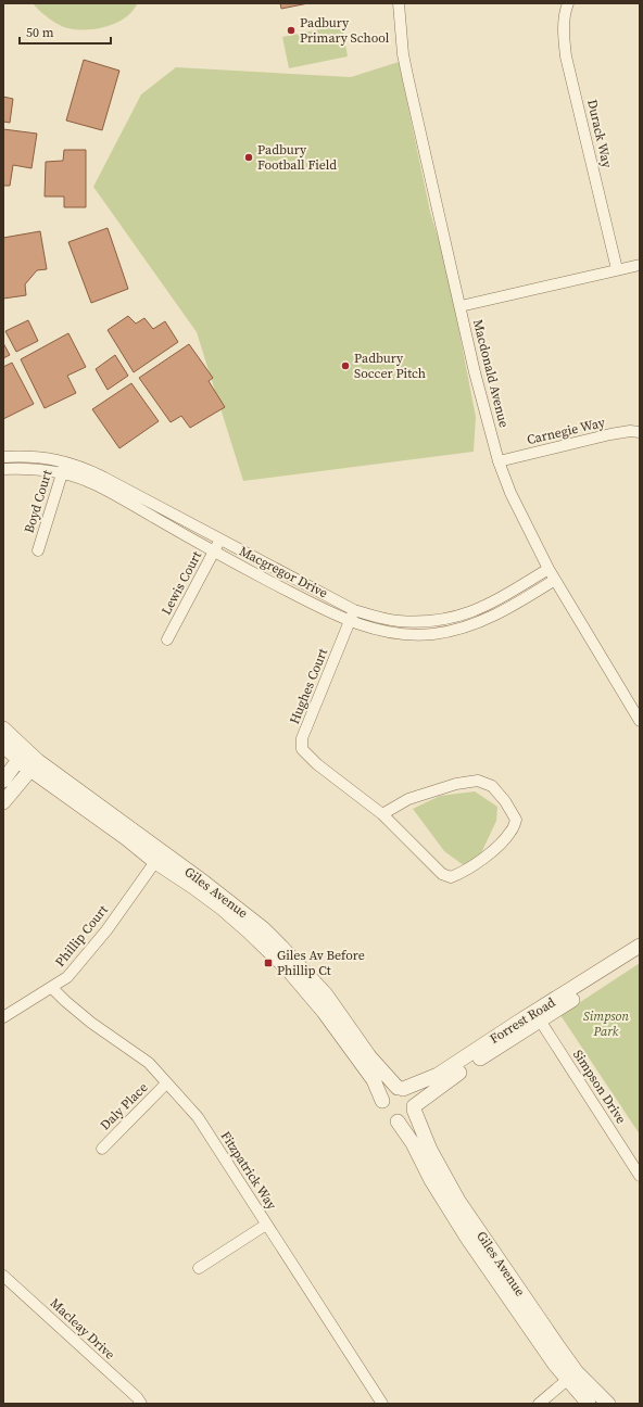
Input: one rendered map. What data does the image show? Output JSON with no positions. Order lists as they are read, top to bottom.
{
  "streets": {
    "street": [
      "Durack Way",
      "Macdonald Avenue",
      "Carnegie Way",
      "Boyd Court",
      "Macgregor Drive",
      "Lewis Court",
      "Hughes Court",
      "Giles Avenue",
      "Phillip Court",
      "Forrest Road",
      "Simpson Drive",
      "Daly Place",
      "Fitzpatrick Way",
      "Macleay Drive"
    ]
  },
  "crossings": [
    ["Macdonald Avenue", "Carnegie Way"],
    ["Macdonald Avenue", "Macgregor Drive"],
    ["Boyd Court", "Macgregor Drive"],
    ["Macgregor Drive", "Lewis Court"],
    ["Macgregor Drive", "Hughes Court"],
    ["Giles Avenue", "Phillip Court"],
    ["Giles Avenue", "Forrest Road"],
    ["Phillip Court", "Fitzpatrick Way"],
    ["Forrest Road", "Simpson Drive"],
    ["Daly Place", "Fitzpatrick Way"]
  ],
  "parks": ["Simpson Park"],
  "places": {
    "other": ["Padbury Primary School", "Padbury Football Field", "Padbury Soccer Pitch"],
    "transit": ["Giles Av Before Phillip Ct"]
  },
  "scale_bar": "50 m"
}
